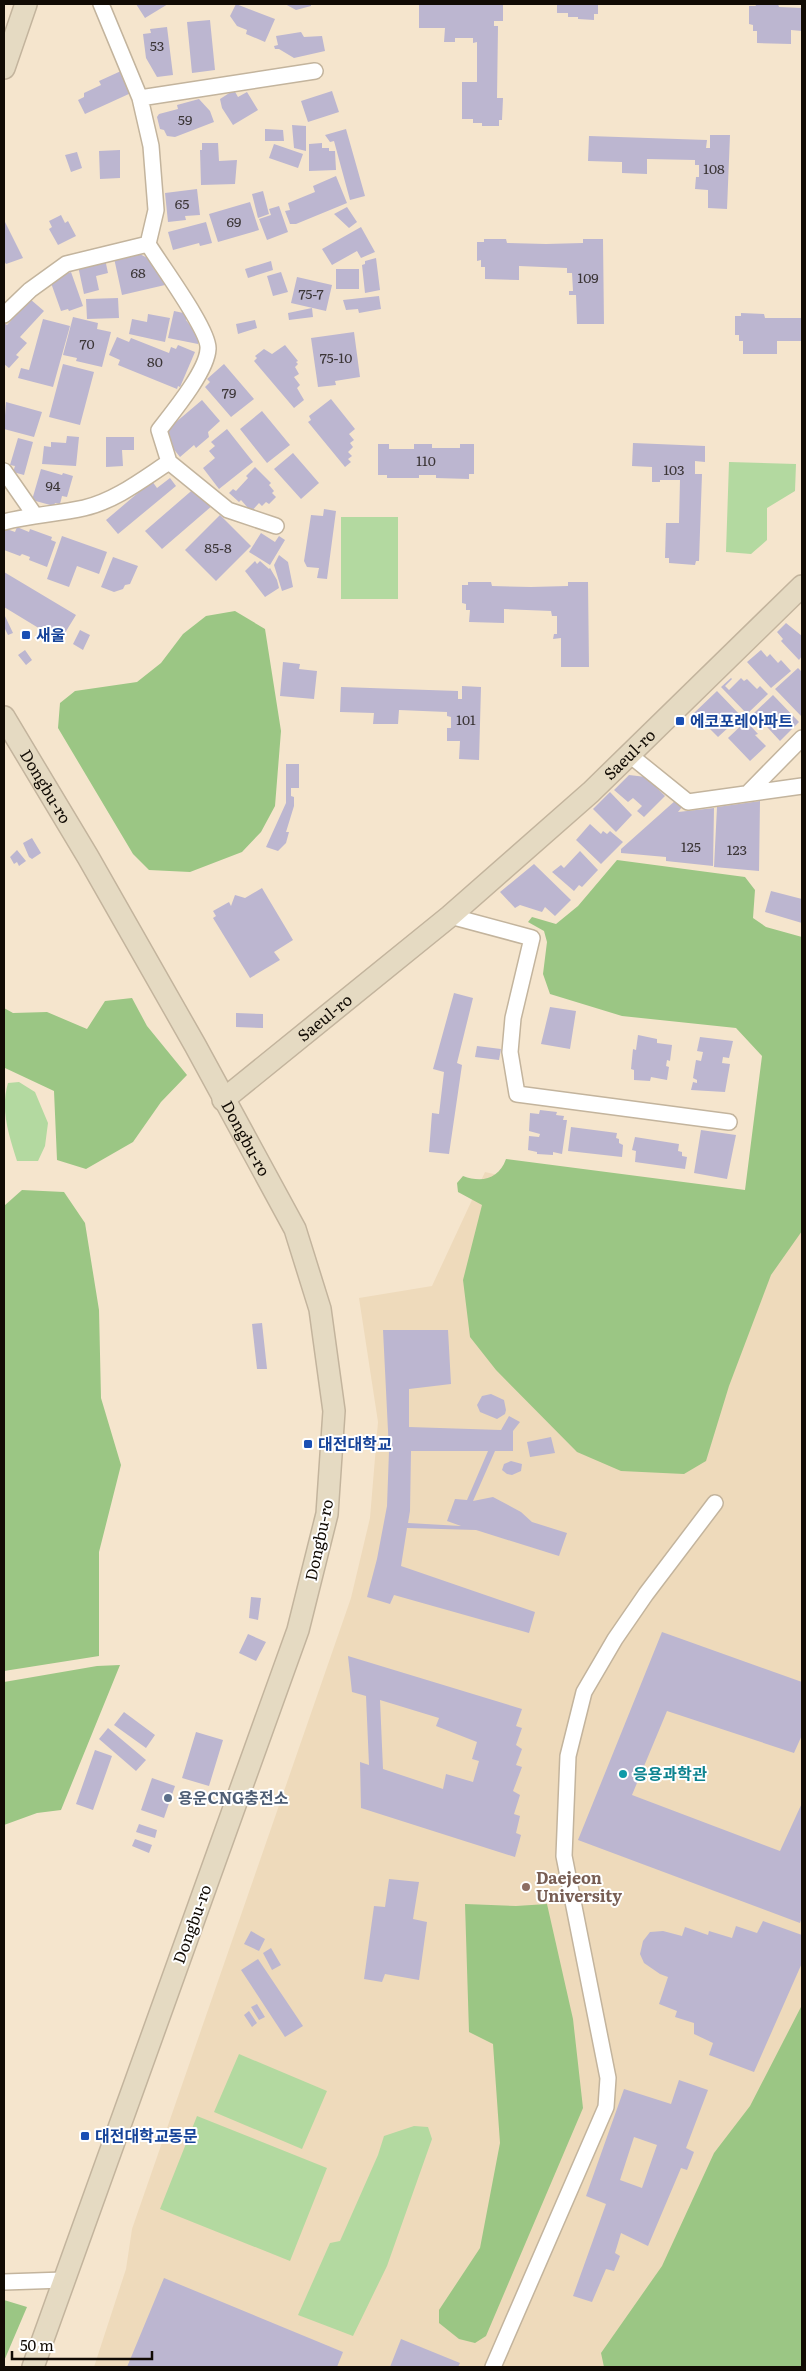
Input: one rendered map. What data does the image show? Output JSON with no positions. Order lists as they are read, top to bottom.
{
  "streets": {
    "main road": ["Saeul-ro", "Dongbu-ro"]
  },
  "crossings": [
    ["Saeul-ro", "Dongbu-ro"]
  ],
  "places": {
    "transit": [
      "새울",
      "에코포레아파트",
      "대전대학교",
      "대전대학교동문"
    ],
    "other": ["응용과학관", "용운CNG충전소", "Daejeon University"]
  },
  "house_numbers": [
    "53",
    "59",
    "108",
    "65",
    "69",
    "68",
    "109",
    "75-7",
    "70",
    "75-10",
    "80",
    "79",
    "110",
    "103",
    "94",
    "85-8",
    "101",
    "125",
    "123"
  ],
  "scale_bar": "50 m"
}
